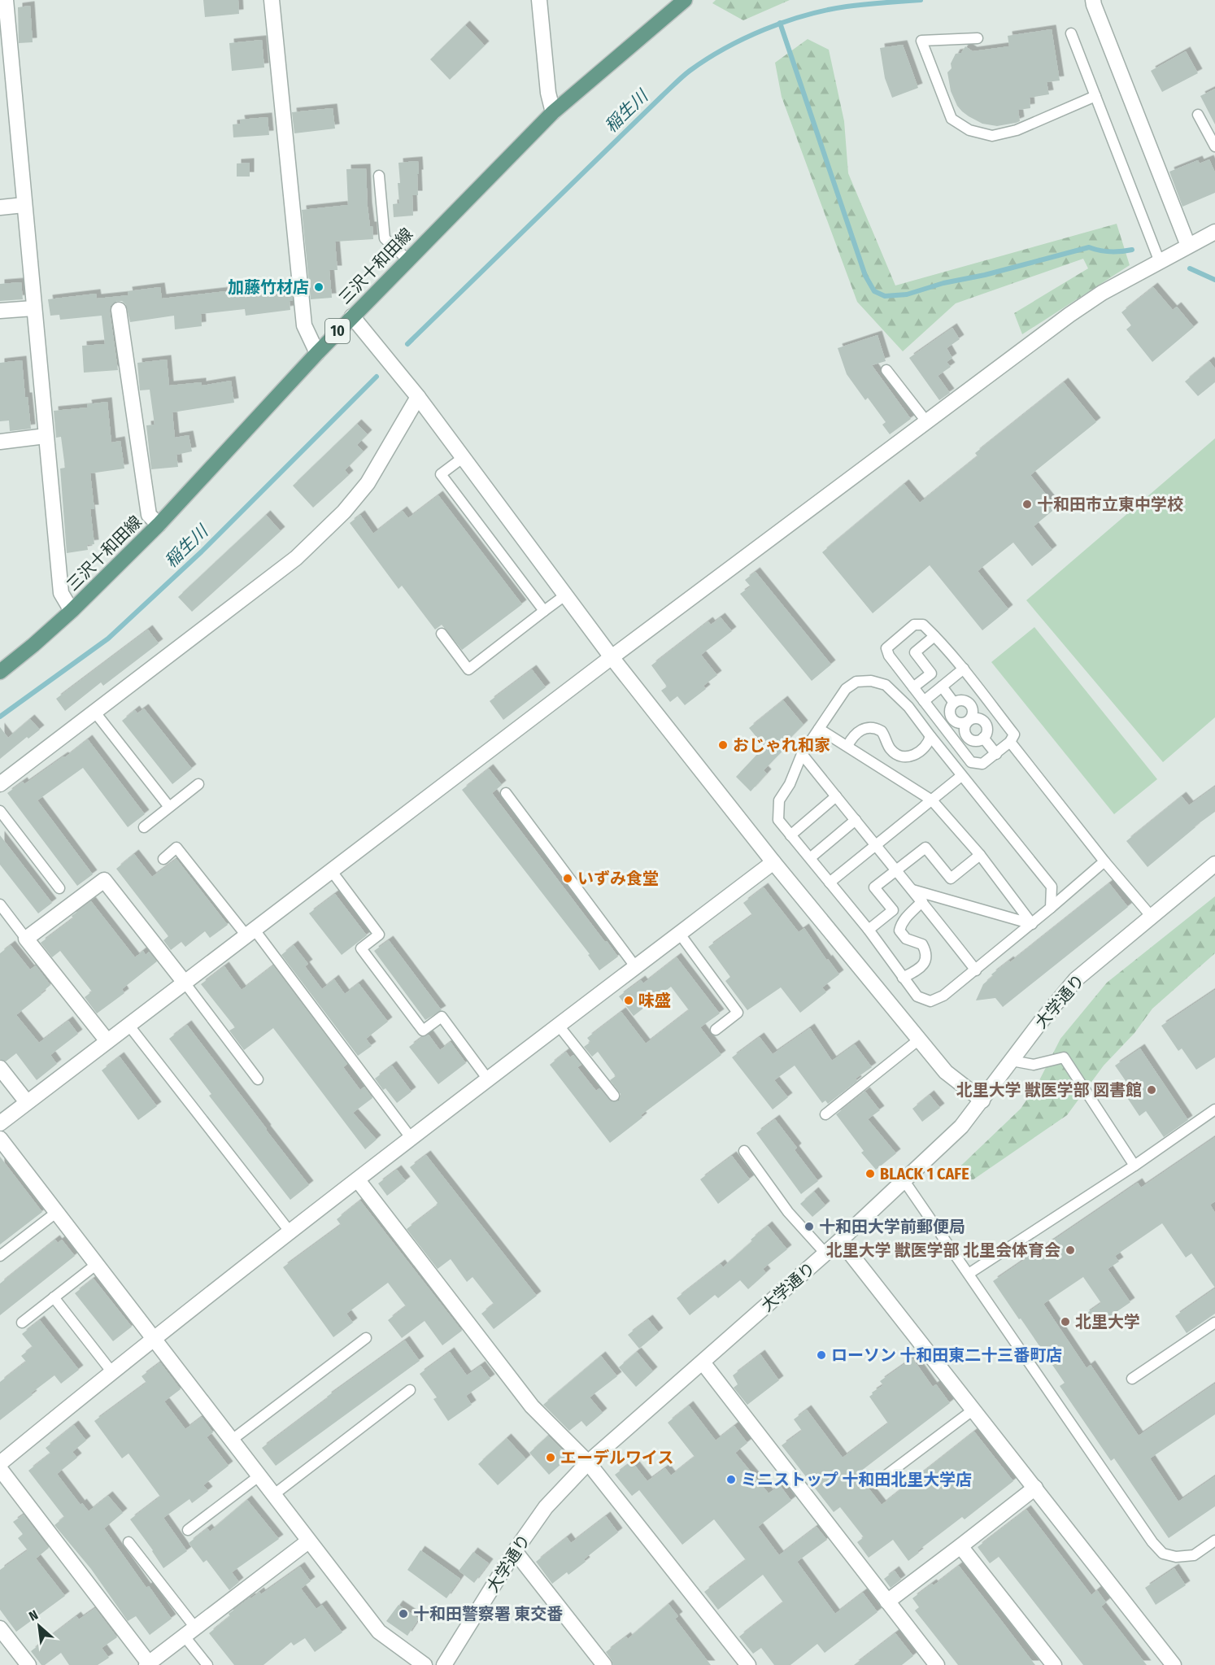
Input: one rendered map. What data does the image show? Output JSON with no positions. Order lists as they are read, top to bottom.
{
  "streets": {
    "main road": ["三沢十和田線", "10"],
    "street": ["大学通り"]
  },
  "water": ["稲生川"],
  "places": [
    "加藤竹材店",
    "十和田市立東中学校",
    "おじゃれ和家",
    "いずみ食堂",
    "味盛",
    "北里大学 獣医学部 図書館",
    "BLACK 1 CAFE",
    "十和田大学前郵便局",
    "北里大学 獣医学部 北里会体育会",
    "北里大学",
    "ローソン 十和田東二十三番町店",
    "エーデルワイス",
    "ミニストップ 十和田北里大学店",
    "十和田警察署 東交番"
  ],
  "north": "top left"
}
